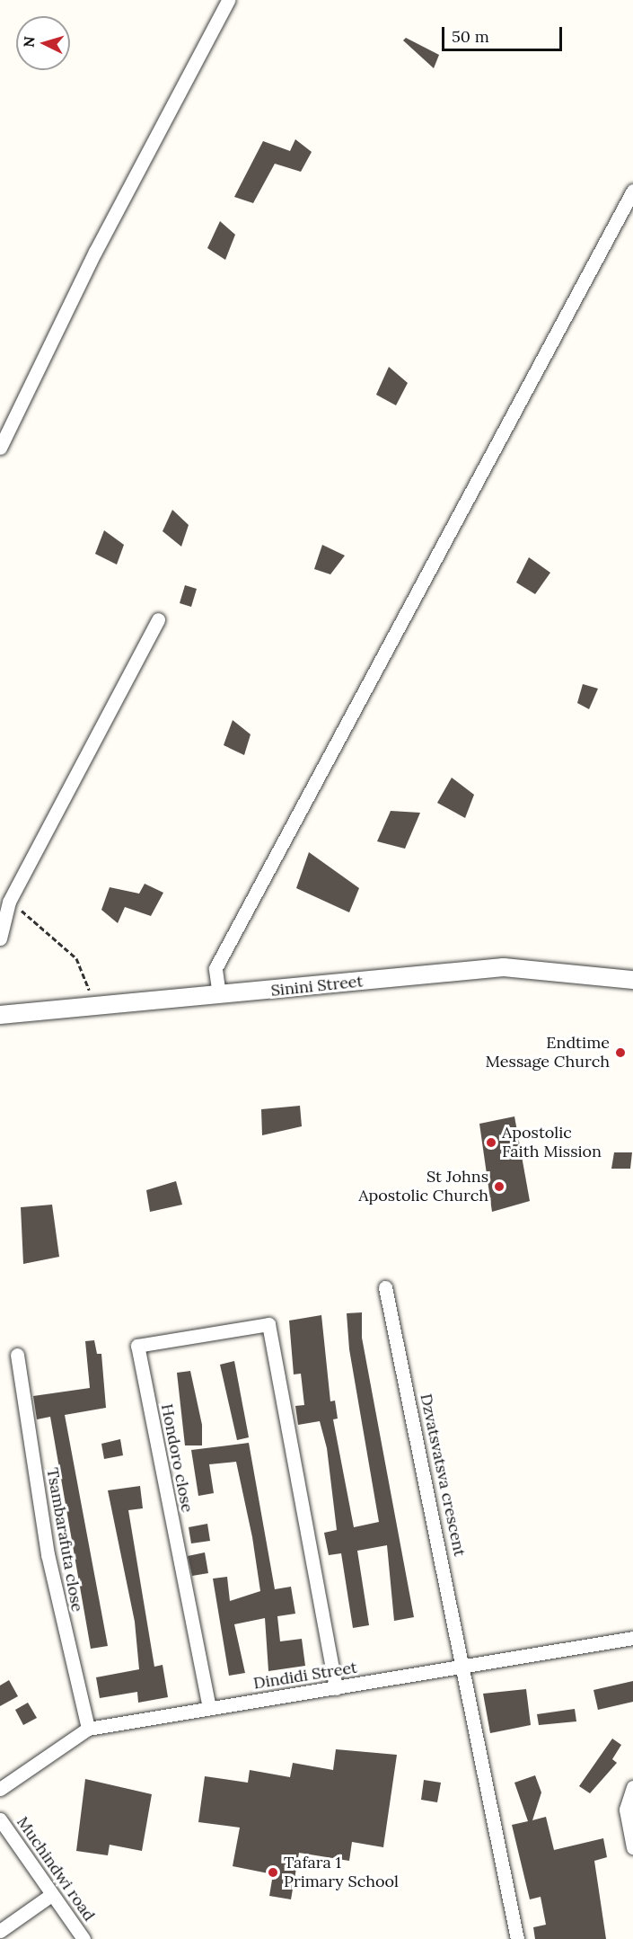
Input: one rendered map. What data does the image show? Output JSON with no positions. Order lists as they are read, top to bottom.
{
  "streets": {
    "street": [
      "Sinini Street",
      "Hondoro close",
      "Dzvatsvatsva crescent",
      "Tsambarafuta close",
      "Dindidi Street",
      "Muchindwi road"
    ]
  },
  "crossings": [
    ["Hondoro close", "Dindidi Street"],
    ["Dzvatsvatsva crescent", "Dindidi Street"],
    ["Tsambarafuta close", "Dindidi Street"]
  ],
  "places": [
    "Endtime Message Church",
    "Apostolic Faith Mission",
    "St Johns Apostolic Church",
    "Tafara 1 Primary School"
  ],
  "scale_bar": "50 m",
  "north": "left"
}
